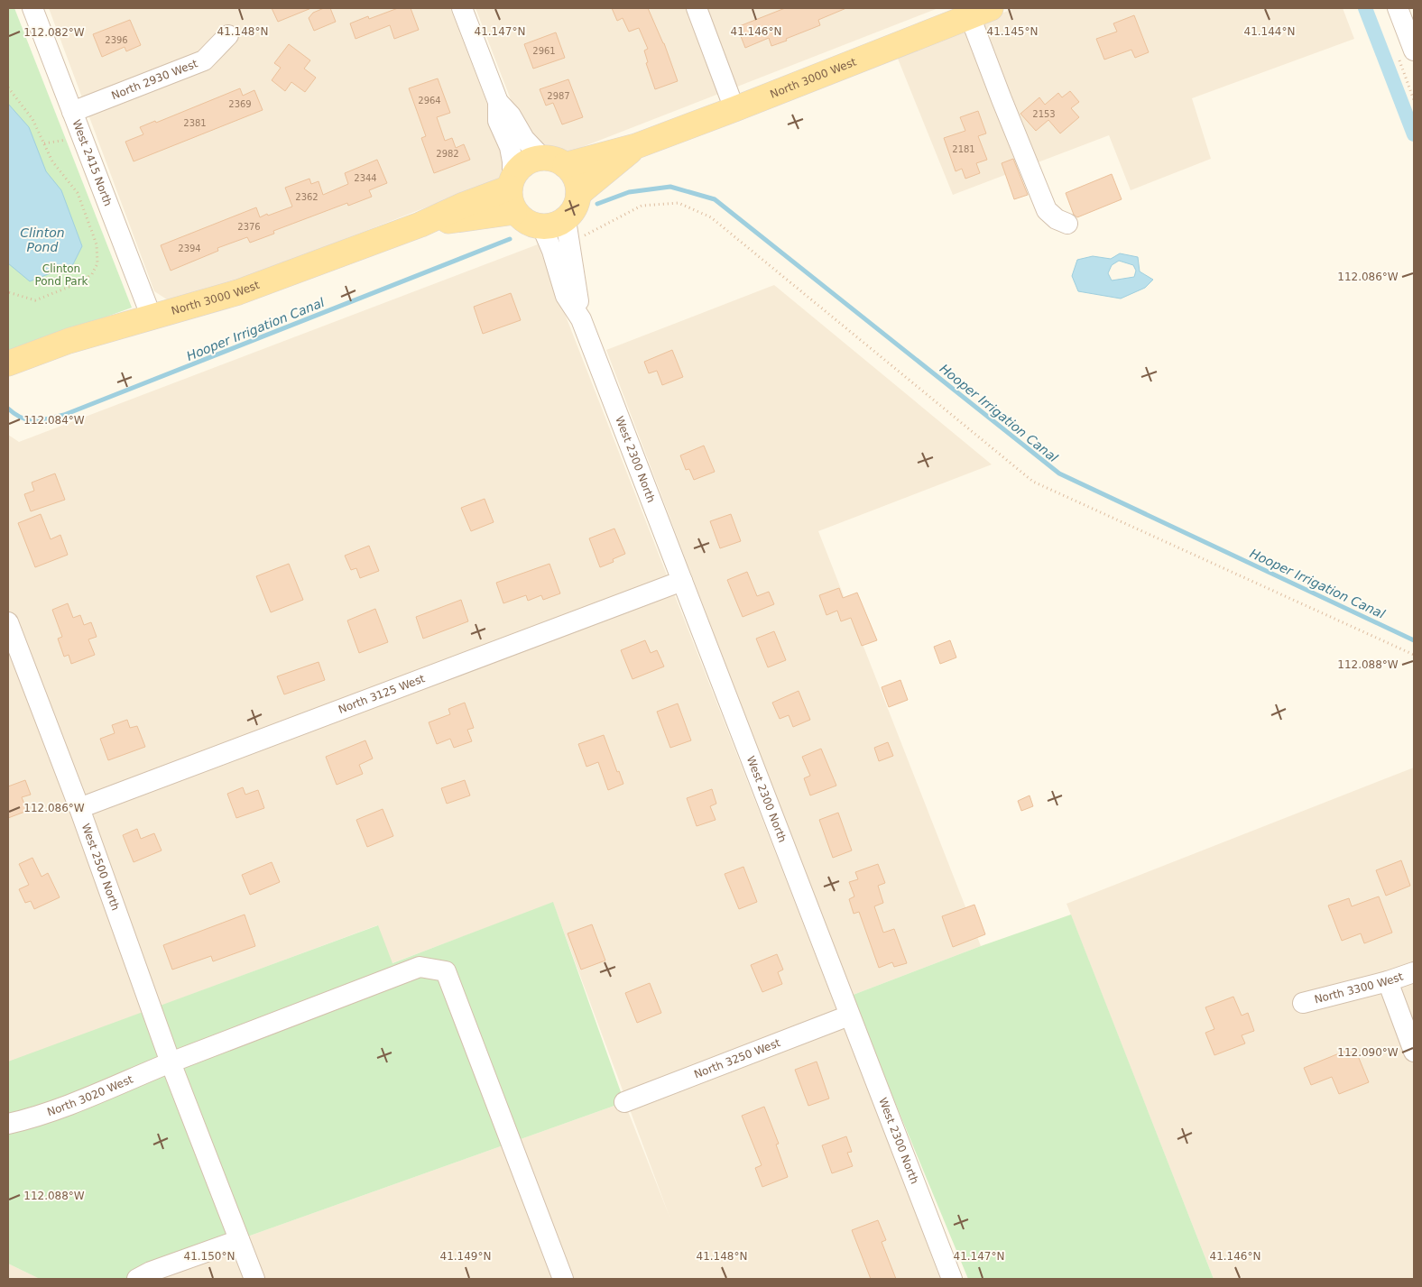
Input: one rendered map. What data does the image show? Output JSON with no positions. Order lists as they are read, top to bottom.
{
  "streets": {
    "main road": ["North 3000 West"],
    "street": [
      "North 2930 West",
      "West 2415 North",
      "West 2300 North",
      "North 3125 West",
      "West 2500 North",
      "North 3300 West",
      "North 3250 West",
      "North 3020 West"
    ]
  },
  "crossings": [
    ["North 3000 West", "West 2415 North"],
    ["North 3000 West", "West 2300 North"],
    ["North 2930 West", "West 2415 North"],
    ["West 2300 North", "North 3125 West"],
    ["West 2300 North", "North 3250 West"],
    ["North 3125 West", "West 2500 North"],
    ["West 2500 North", "North 3020 West"]
  ],
  "water": ["Clinton Pond", "Hooper Irrigation Canal"],
  "parks": ["Clinton Pond Park"],
  "house_numbers": [
    "2396",
    "2961",
    "2987",
    "2964",
    "2369",
    "2153",
    "2381",
    "2181",
    "2982",
    "2344",
    "2362",
    "2376",
    "2394"
  ],
  "coordinates": [
    "41.148°N",
    "41.147°N",
    "41.146°N",
    "41.145°N",
    "41.144°N",
    "112.082°W",
    "112.086°W",
    "112.084°W",
    "112.088°W",
    "112.090°W",
    "41.150°N",
    "41.149°N"
  ]
}
